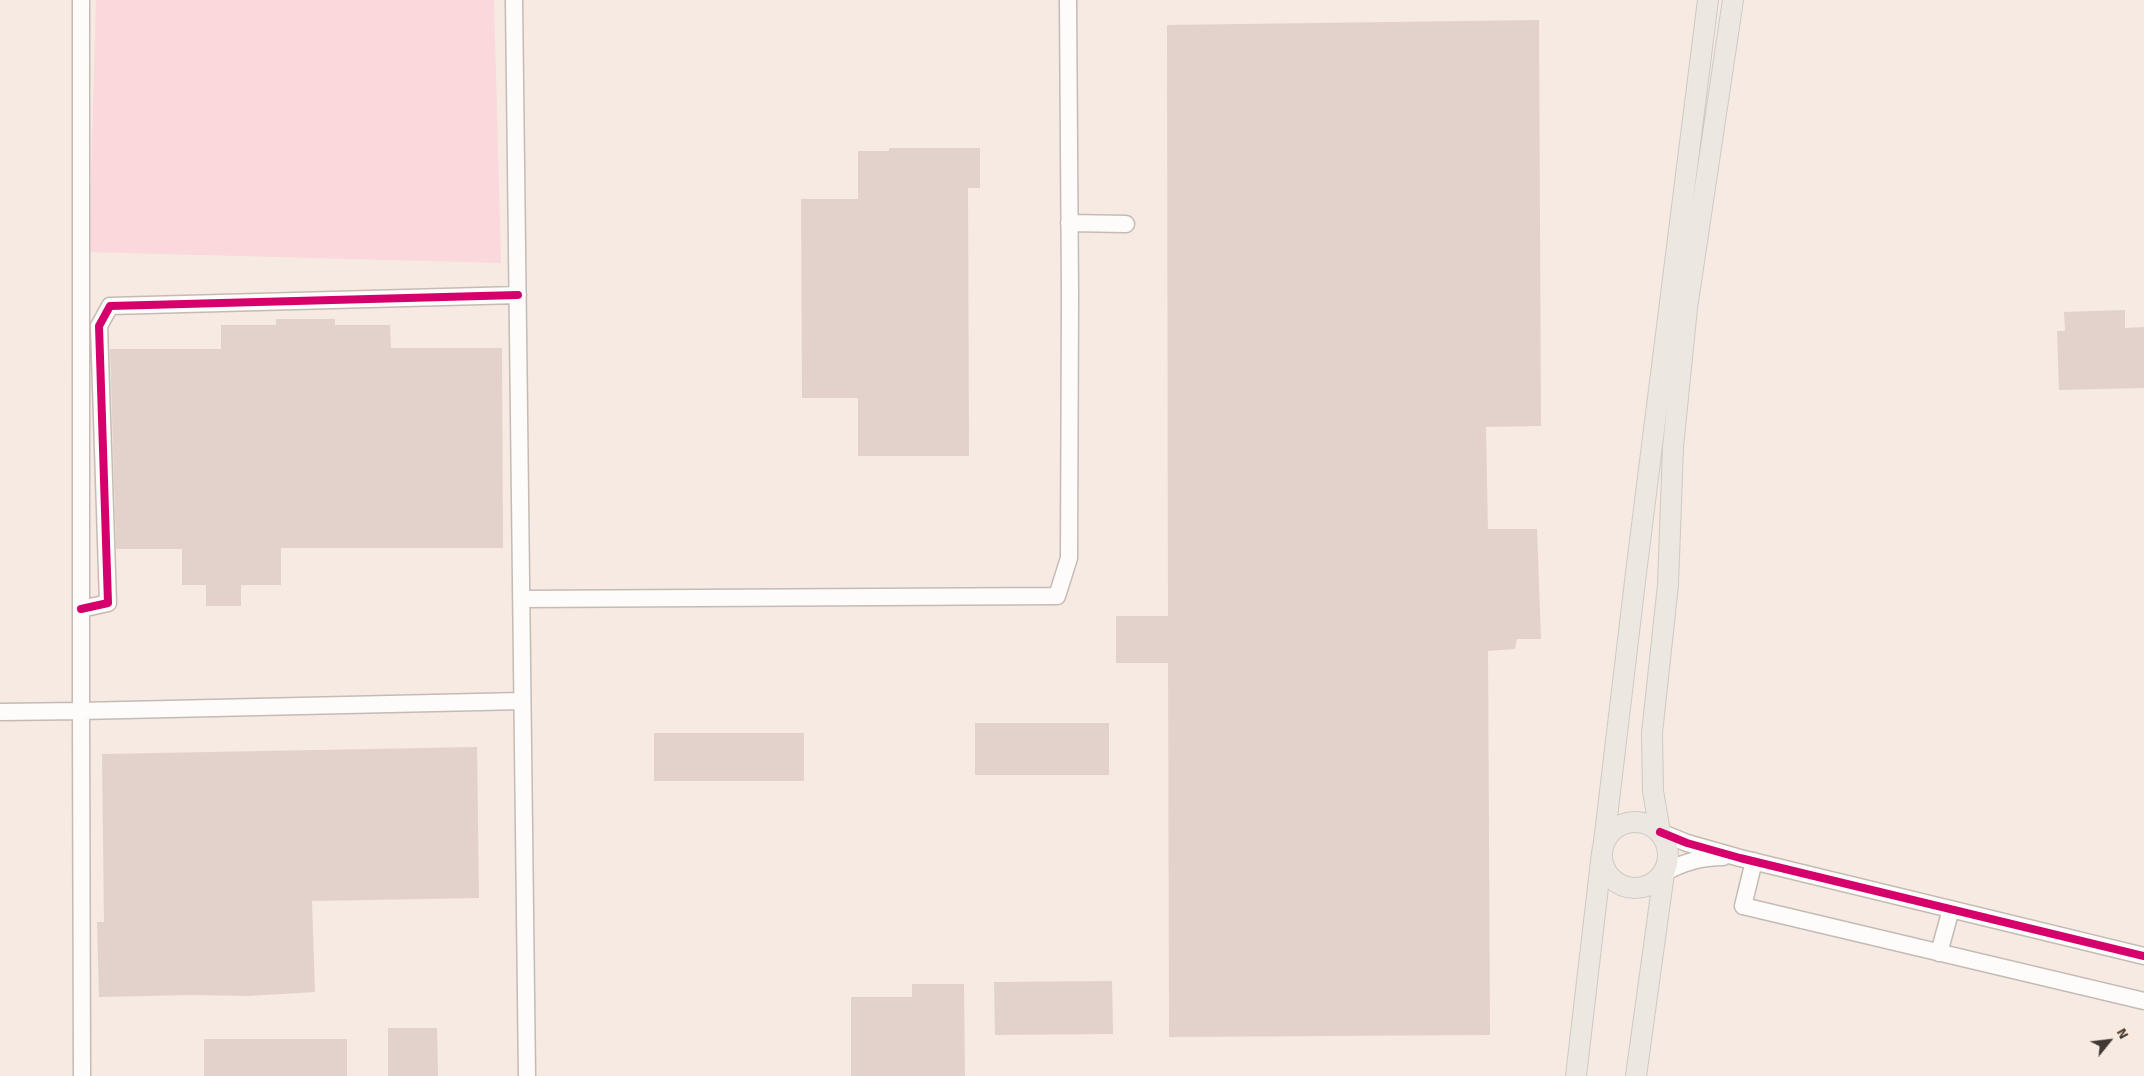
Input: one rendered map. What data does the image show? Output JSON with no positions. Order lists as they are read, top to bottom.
{
  "north": "top right"
}
